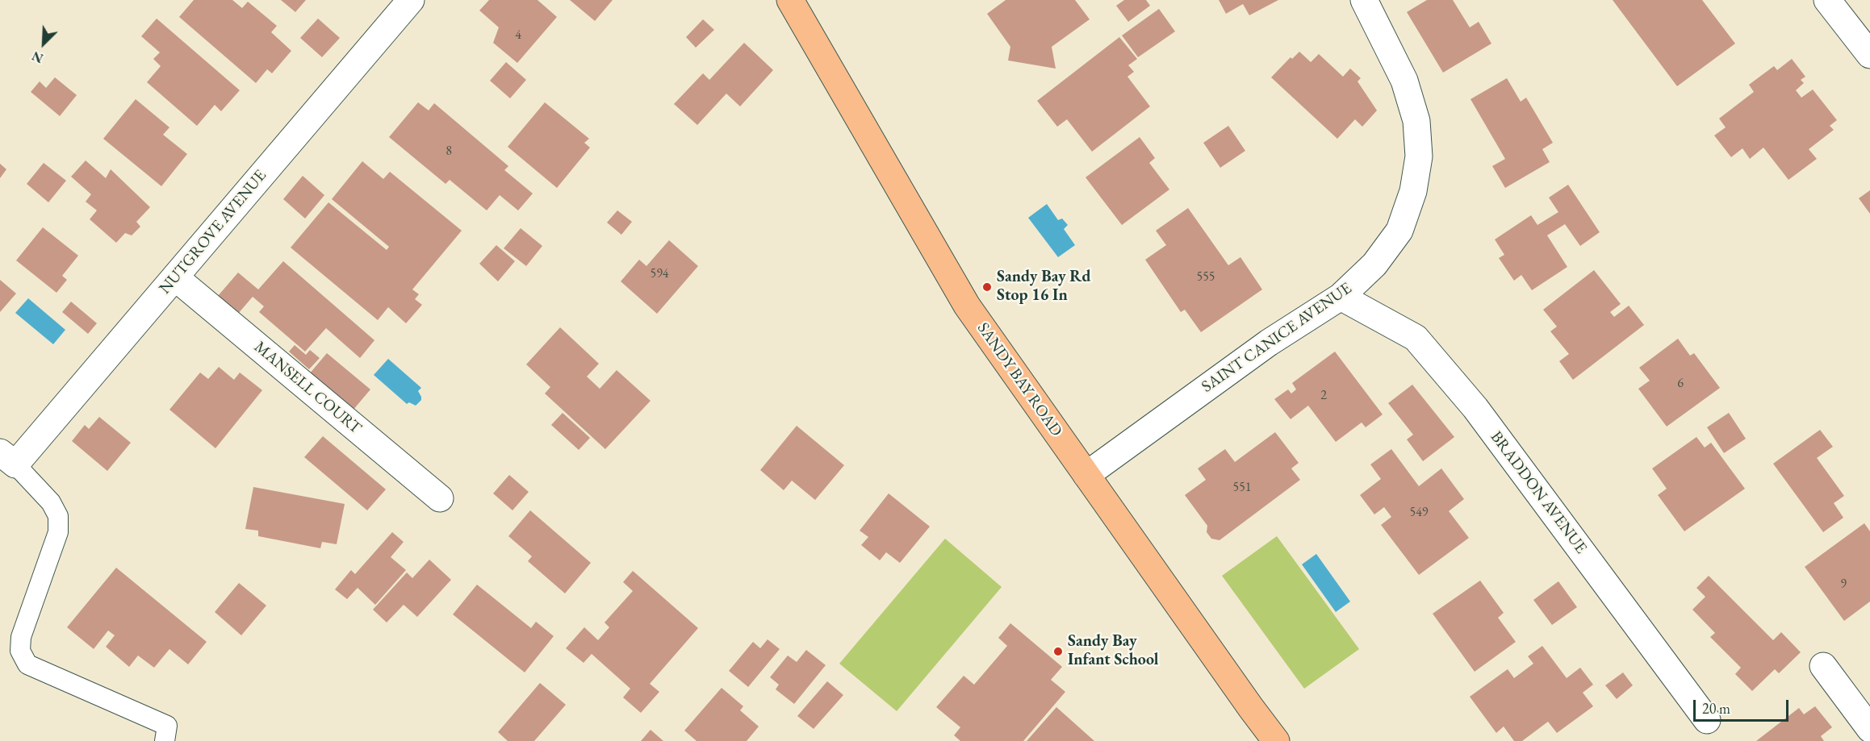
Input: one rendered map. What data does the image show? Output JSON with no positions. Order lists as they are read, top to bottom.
{
  "streets": {
    "main road": ["SANDY BAY ROAD"],
    "street": [
      "NUTGROVE AVENUE",
      "SAINT CANICE AVENUE",
      "MANSELL COURT",
      "BRADDON AVENUE"
    ]
  },
  "crossings": [
    ["NUTGROVE AVENUE", "MANSELL COURT"],
    ["SAINT CANICE AVENUE", "SANDY BAY ROAD"],
    ["SAINT CANICE AVENUE", "BRADDON AVENUE"]
  ],
  "places": ["Sandy Bay Rd Stop 16 In", "Sandy Bay Infant School"],
  "house_numbers": [
    "4",
    "8",
    "594",
    "555",
    "6",
    "2",
    "551",
    "549",
    "9"
  ],
  "scale_bar": "20 m",
  "north": "bottom left"
}
